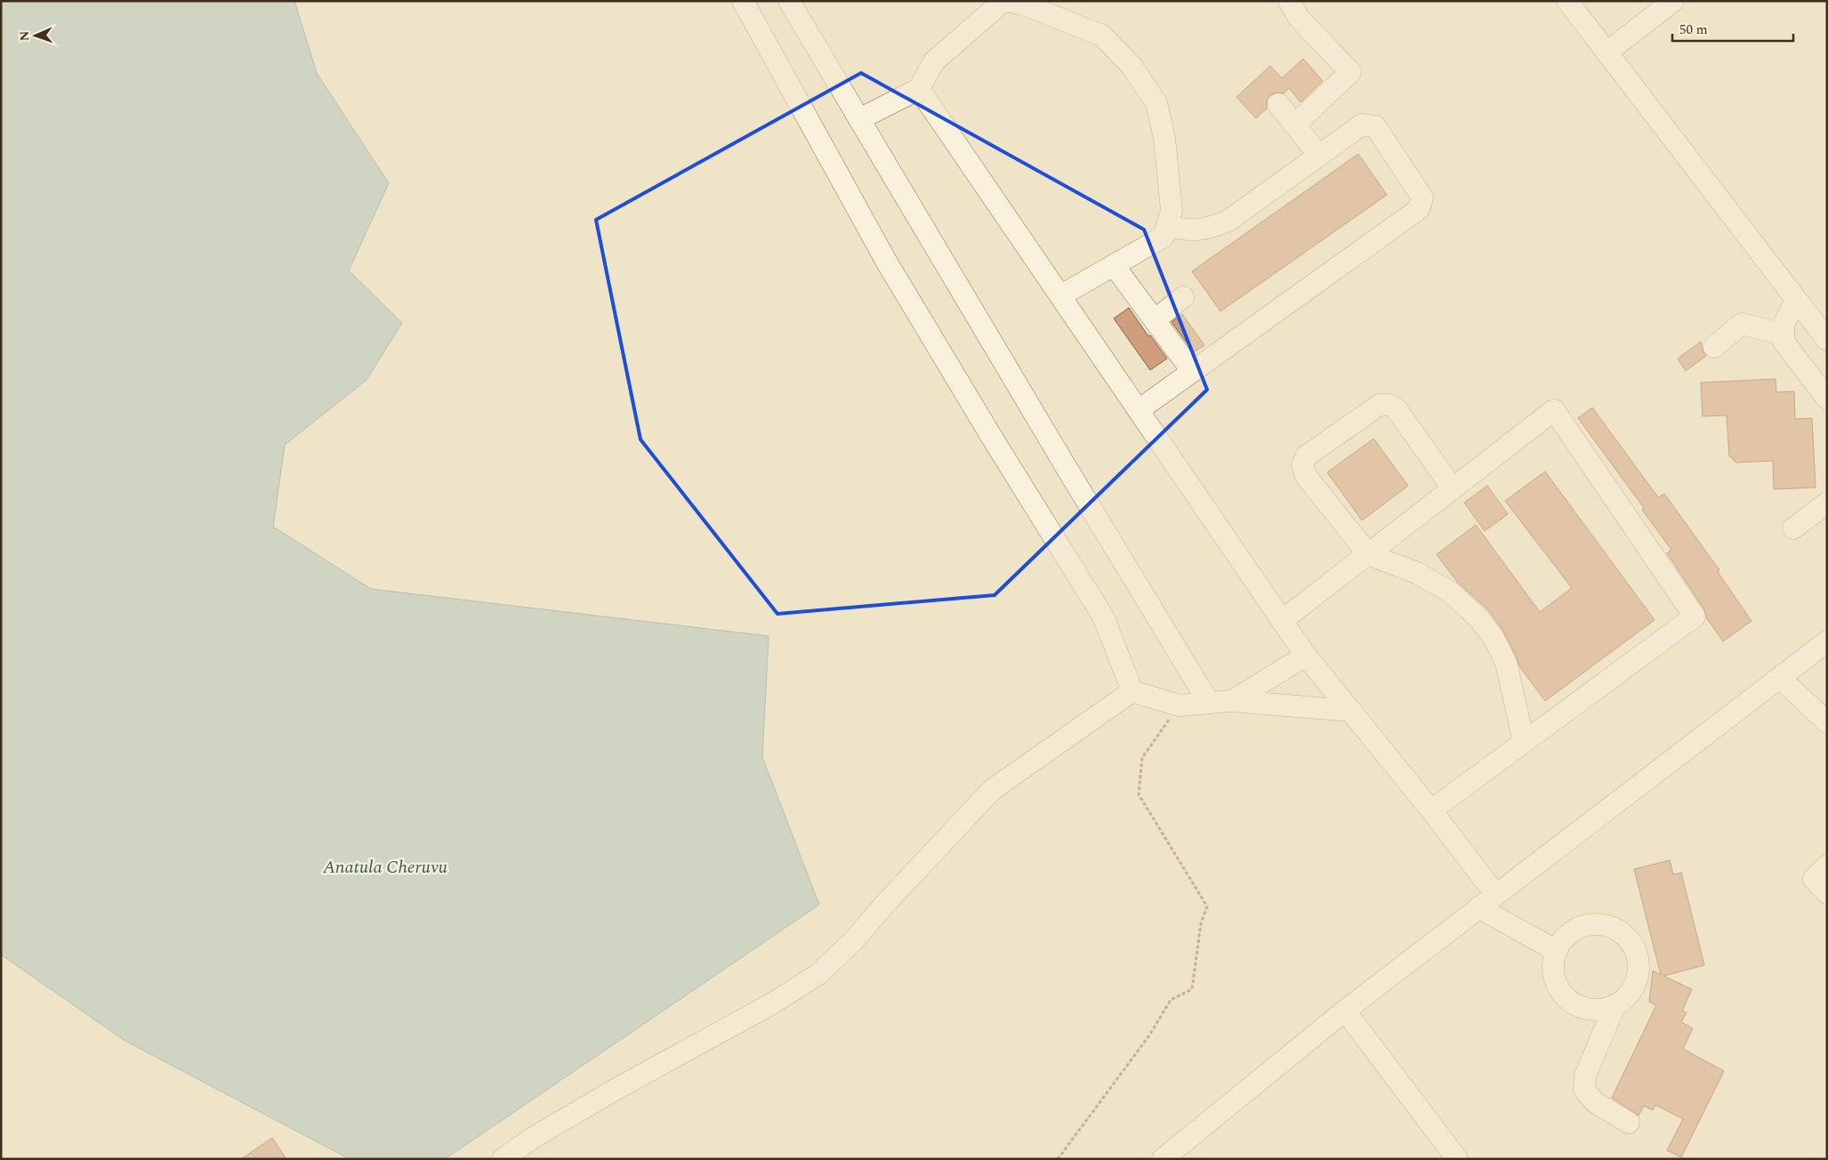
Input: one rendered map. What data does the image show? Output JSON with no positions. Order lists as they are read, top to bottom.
{
  "water": ["Anatula Cheruvu"],
  "scale_bar": "50 m",
  "north": "left"
}
